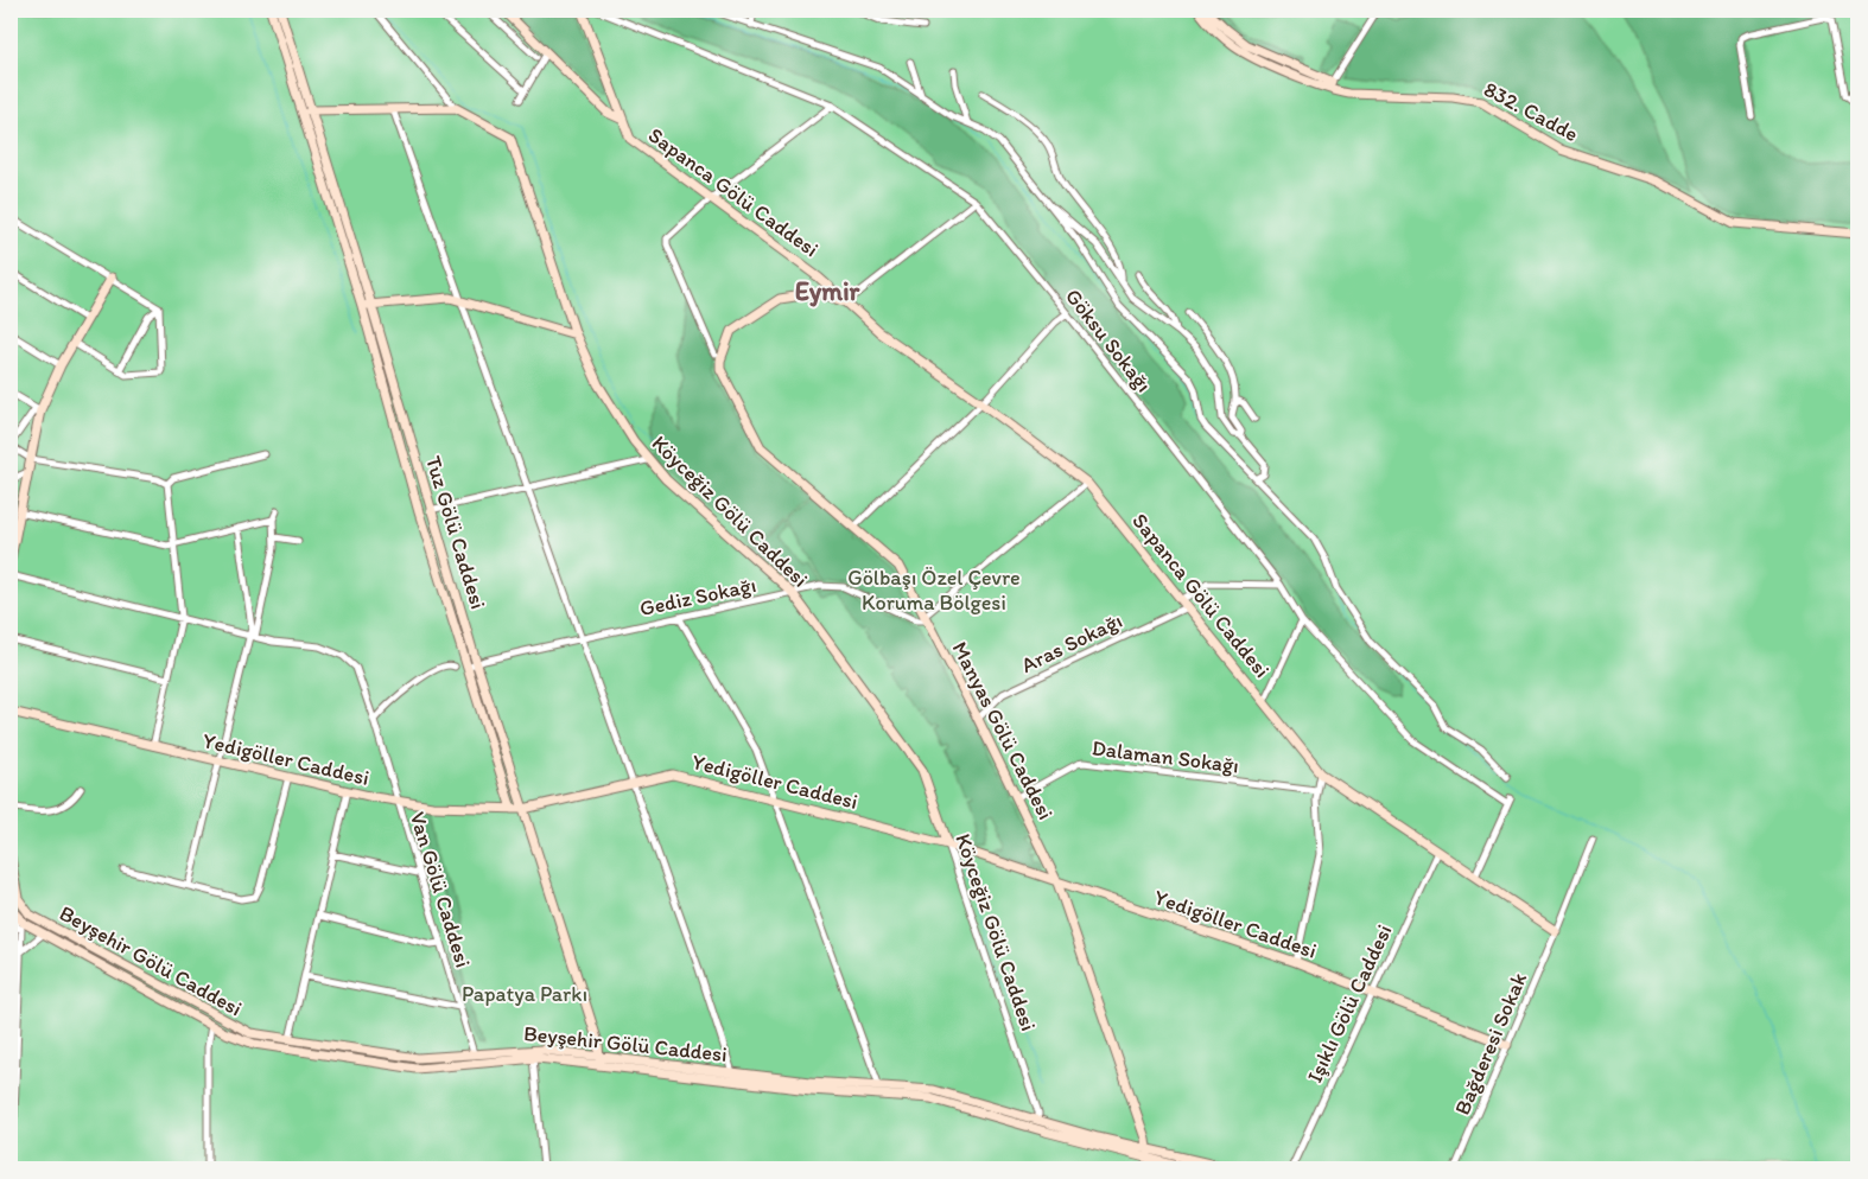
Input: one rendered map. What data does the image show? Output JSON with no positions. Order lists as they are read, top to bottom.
{
  "streets": {
    "street": [
      "832. Cadde",
      "Sapanca Gölü Caddesi",
      "Göksu Sokağı",
      "Köyceğiz Gölü Caddesi",
      "Tuz Gölü Caddesi",
      "Gediz Sokağı",
      "Aras Sokağı",
      "Manyas Gölü Caddesi",
      "Dalaman Sokağı",
      "Yedigöller Caddesi",
      "Van Gölü Caddesi",
      "Beyşehir Gölü Caddesi",
      "Işıklı Gölü Caddesi",
      "Bağderesi Sokak"
    ]
  },
  "crossings": [
    ["Sapanca Gölü Caddesi", "Göksu Sokağı"],
    ["Sapanca Gölü Caddesi", "Aras Sokağı"],
    ["Sapanca Gölü Caddesi", "Manyas Gölü Caddesi"],
    ["Sapanca Gölü Caddesi", "Işıklı Gölü Caddesi"],
    ["Sapanca Gölü Caddesi", "Bağderesi Sokak"],
    ["Göksu Sokağı", "Aras Sokağı"],
    ["Köyceğiz Gölü Caddesi", "Tuz Gölü Caddesi"],
    ["Köyceğiz Gölü Caddesi", "Gediz Sokağı"],
    ["Köyceğiz Gölü Caddesi", "Yedigöller Caddesi"],
    ["Köyceğiz Gölü Caddesi", "Beyşehir Gölü Caddesi"],
    ["Tuz Gölü Caddesi", "Gediz Sokağı"],
    ["Tuz Gölü Caddesi", "Yedigöller Caddesi"],
    ["Tuz Gölü Caddesi", "Beyşehir Gölü Caddesi"],
    ["Gediz Sokağı", "Manyas Gölü Caddesi"],
    ["Aras Sokağı", "Manyas Gölü Caddesi"],
    ["Manyas Gölü Caddesi", "Dalaman Sokağı"],
    ["Manyas Gölü Caddesi", "Yedigöller Caddesi"],
    ["Manyas Gölü Caddesi", "Beyşehir Gölü Caddesi"],
    ["Yedigöller Caddesi", "Van Gölü Caddesi"],
    ["Yedigöller Caddesi", "Işıklı Gölü Caddesi"],
    ["Yedigöller Caddesi", "Bağderesi Sokak"],
    ["Van Gölü Caddesi", "Beyşehir Gölü Caddesi"]
  ],
  "districts": ["Eymir"],
  "parks": ["Gölbaşı Özel Çevre Koruma Bölgesi", "Papatya Parkı"]
}
